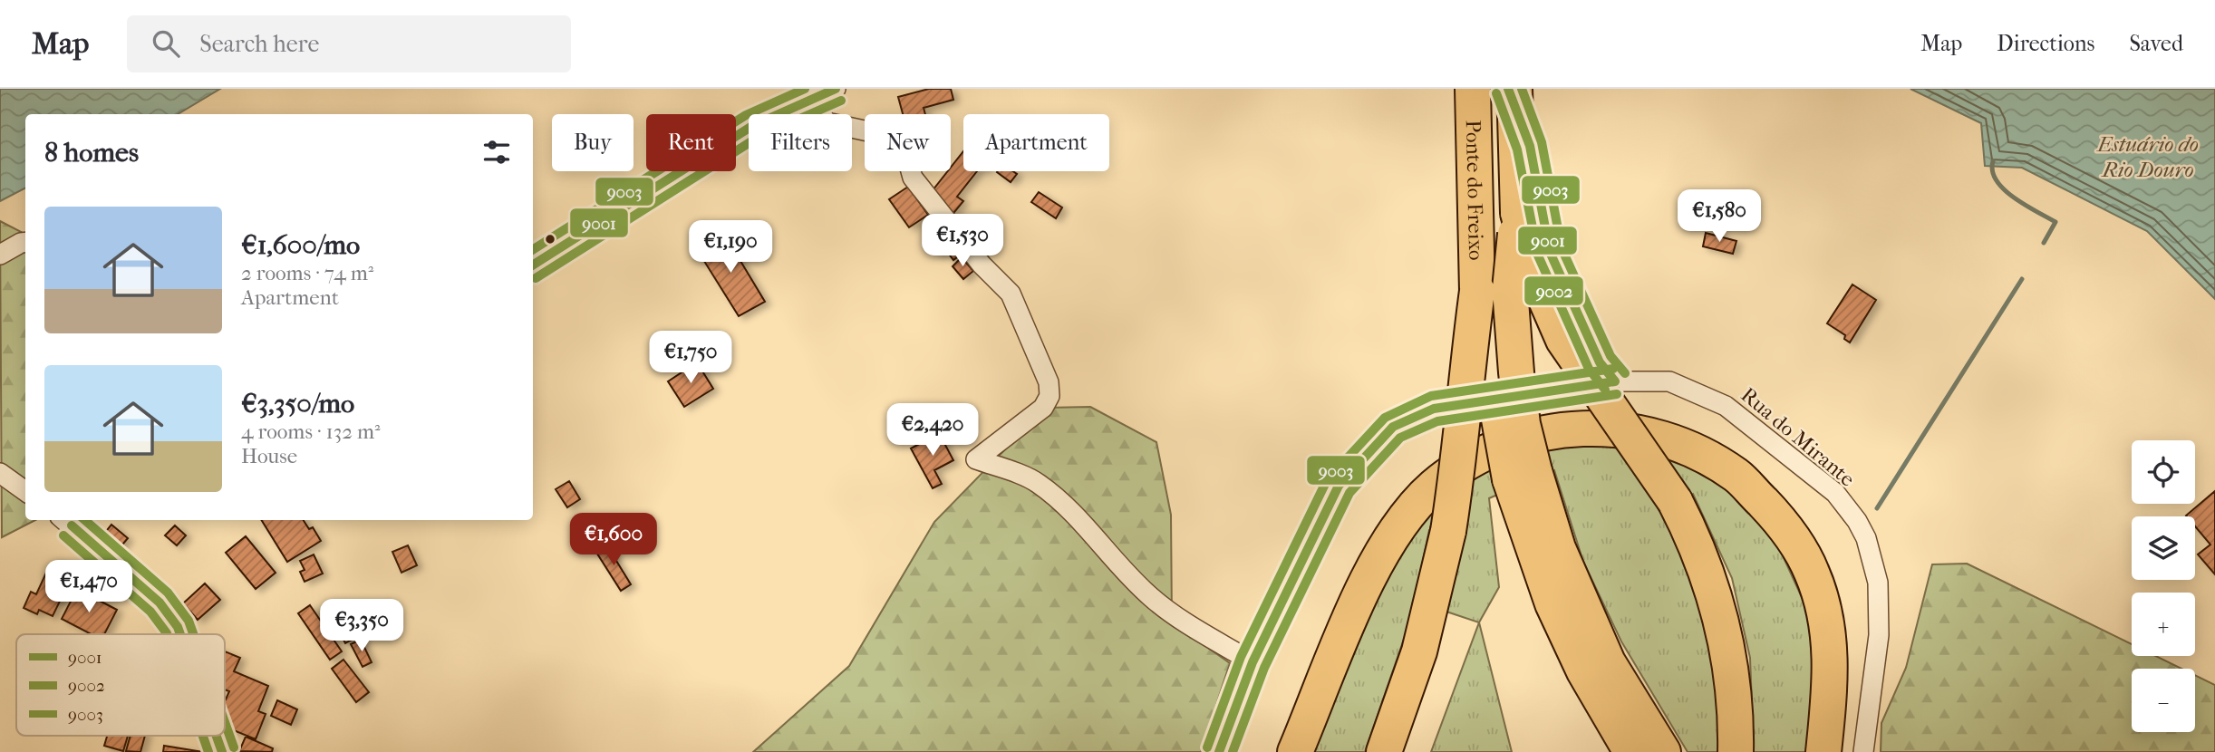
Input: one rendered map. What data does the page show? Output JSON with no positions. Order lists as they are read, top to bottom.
{
  "streets": {
    "highway": ["Ponte do Freixo"],
    "street": ["Rua do Mirante"]
  },
  "water": ["Estuário do Rio Douro"],
  "lines": ["transit line 9001", "transit line 9003", "transit line 9002"],
  "legend": ["9001", "9002", "9003"],
  "page": {
    "header": "Map",
    "search": "Search here",
    "nav": ["Map", "Directions", "Saved"],
    "chip": [
      "Buy",
      "Rent",
      "Filters",
      "New",
      "Apartment"
    ],
    "heading": "8 homes",
    "price": [
      "€1,580",
      "€1,530",
      "€1,190",
      "€1,750",
      "€2,420",
      "€1,600",
      "€1,470",
      "€3,350"
    ],
    "list": [
      {
        "name": "€1,600/mo",
        "note": "2 rooms · 74 m² · Apartment"
      },
      {
        "name": "€3,350/mo",
        "note": "4 rooms · 132 m² · House"
      }
    ],
    "map_buttons": ["+", "−"]
  }
}
